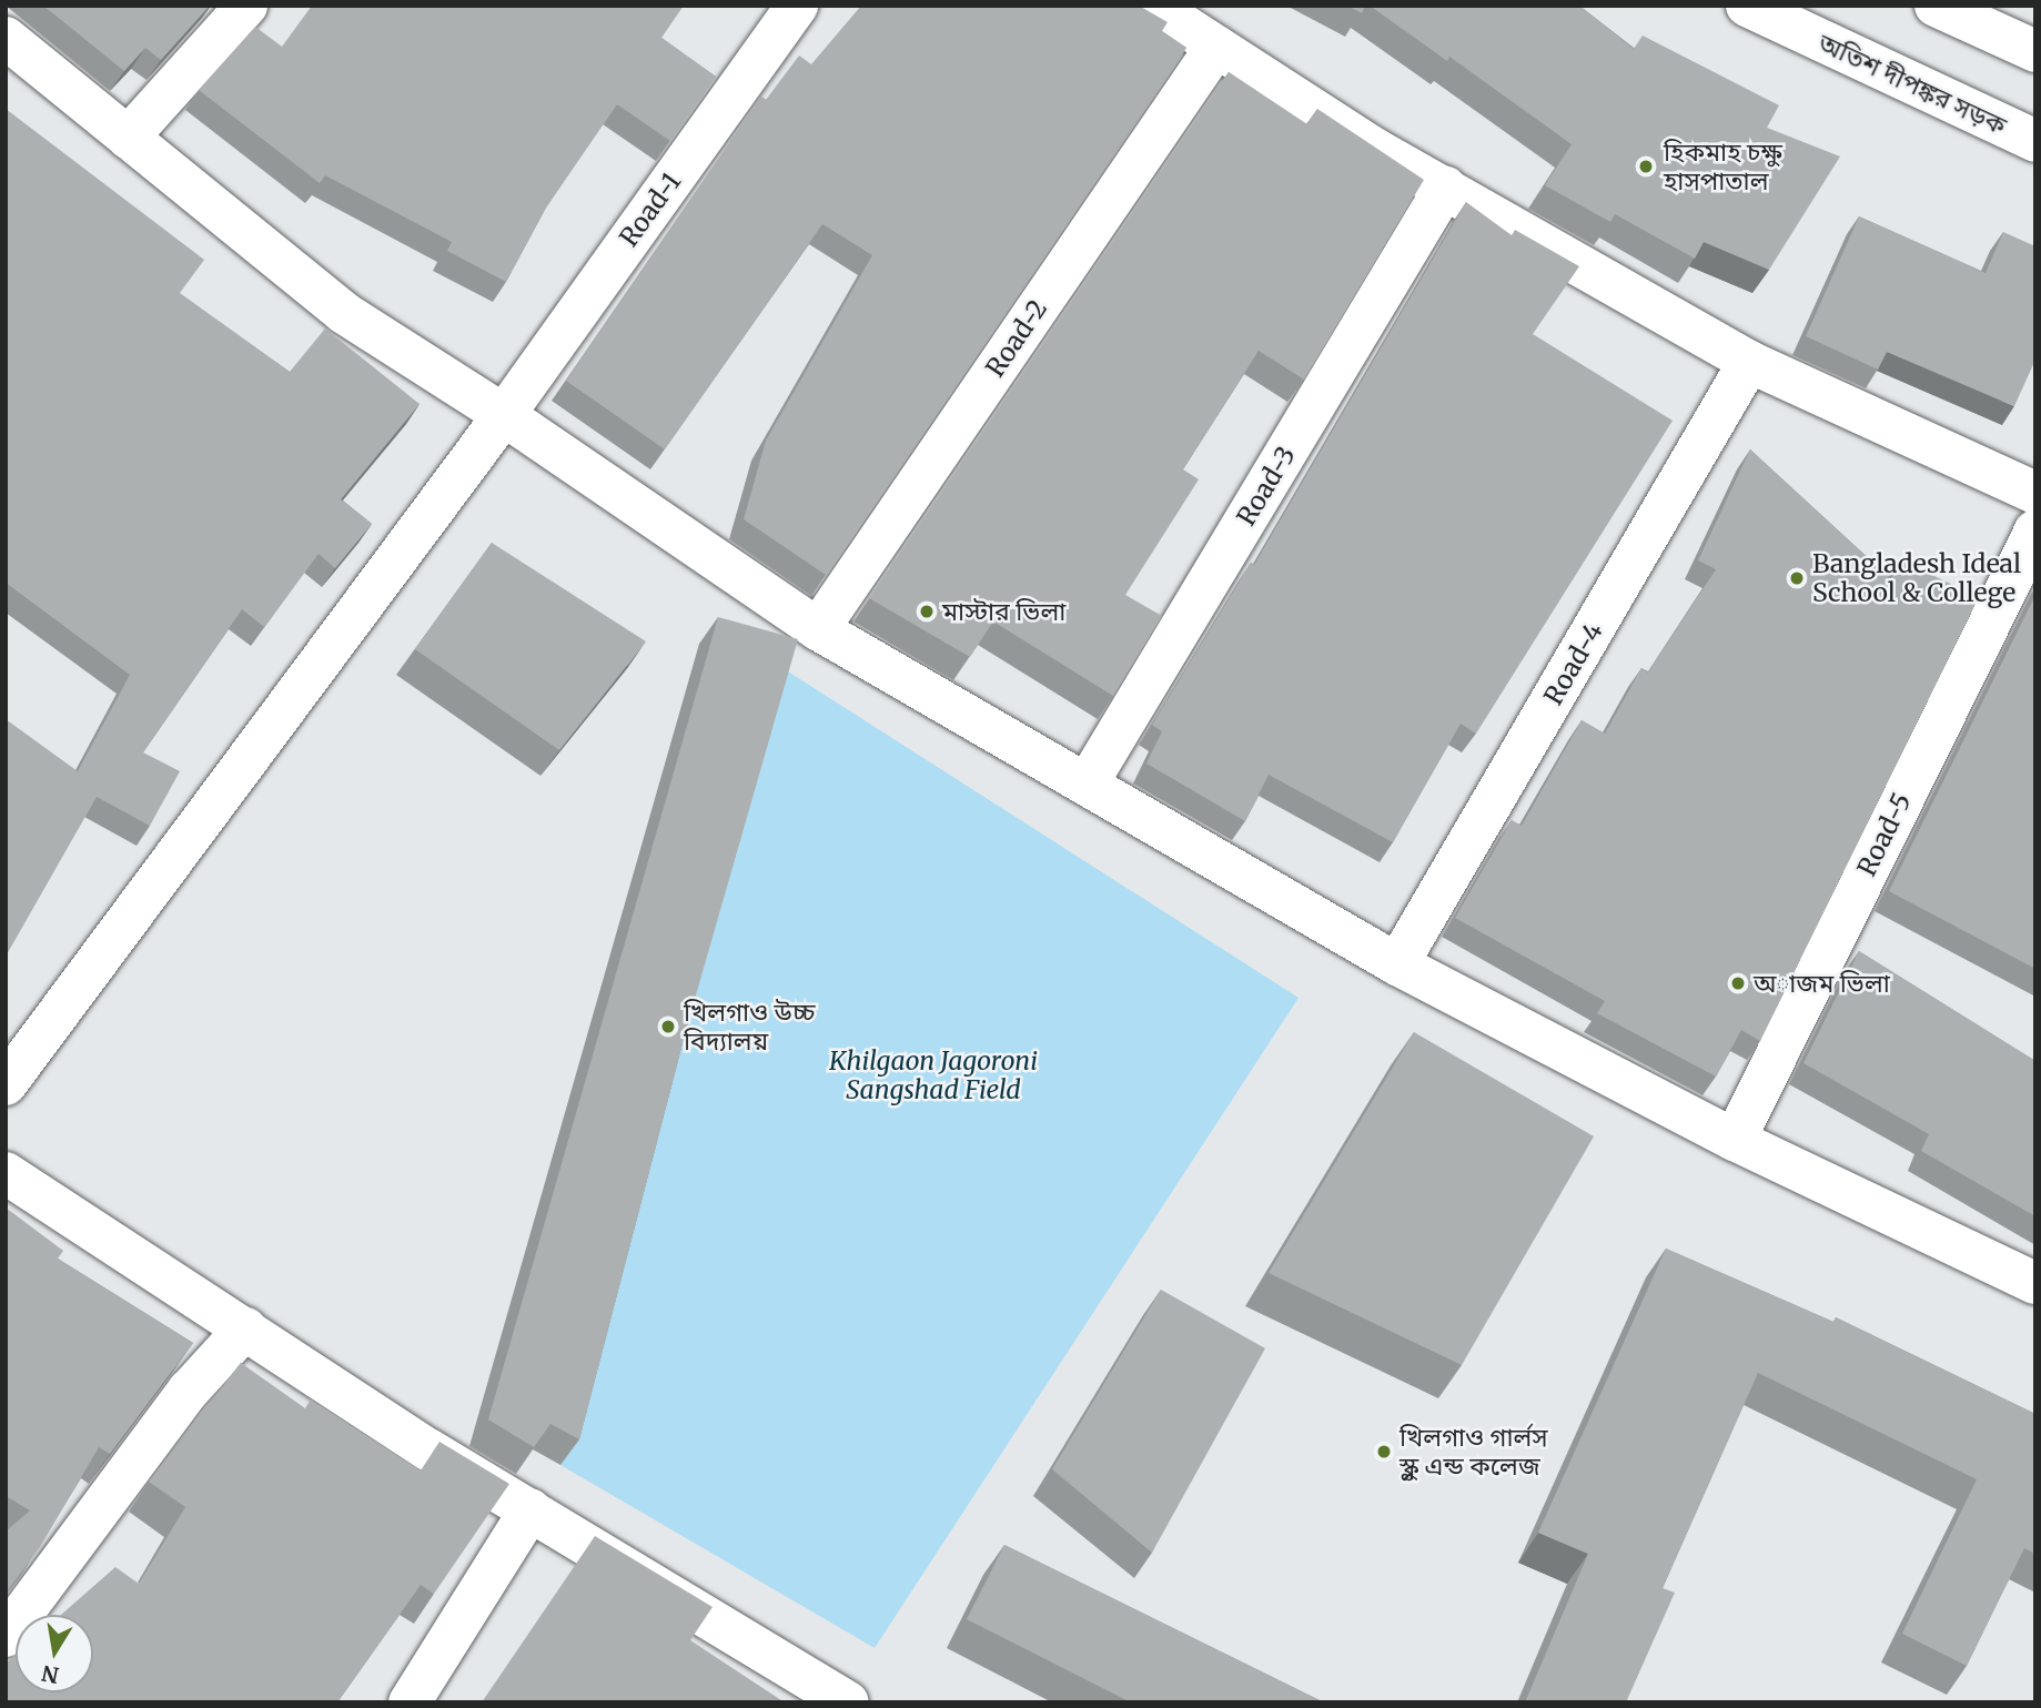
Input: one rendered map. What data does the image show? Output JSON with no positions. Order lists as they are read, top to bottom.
{
  "streets": {
    "street": [
      "অতিশ দীপঙ্কর সড়ক",
      "Road-1",
      "Road-2",
      "Road-3",
      "Road-4",
      "Road-5"
    ]
  },
  "parks": ["Khilgaon Jagoroni Sangshad Field"],
  "places": [
    "হিকমাহ চক্ষু হাসপাতাল",
    "Bangladesh Ideal School & College",
    "মাস্টার ভিলা",
    "অাজম ভিলা",
    "খিলগাও উচ্চ বিদ্যালয়",
    "খিলগাও গার্লস স্কুল এন্ড কলেজ"
  ],
  "north": "bottom"
}
